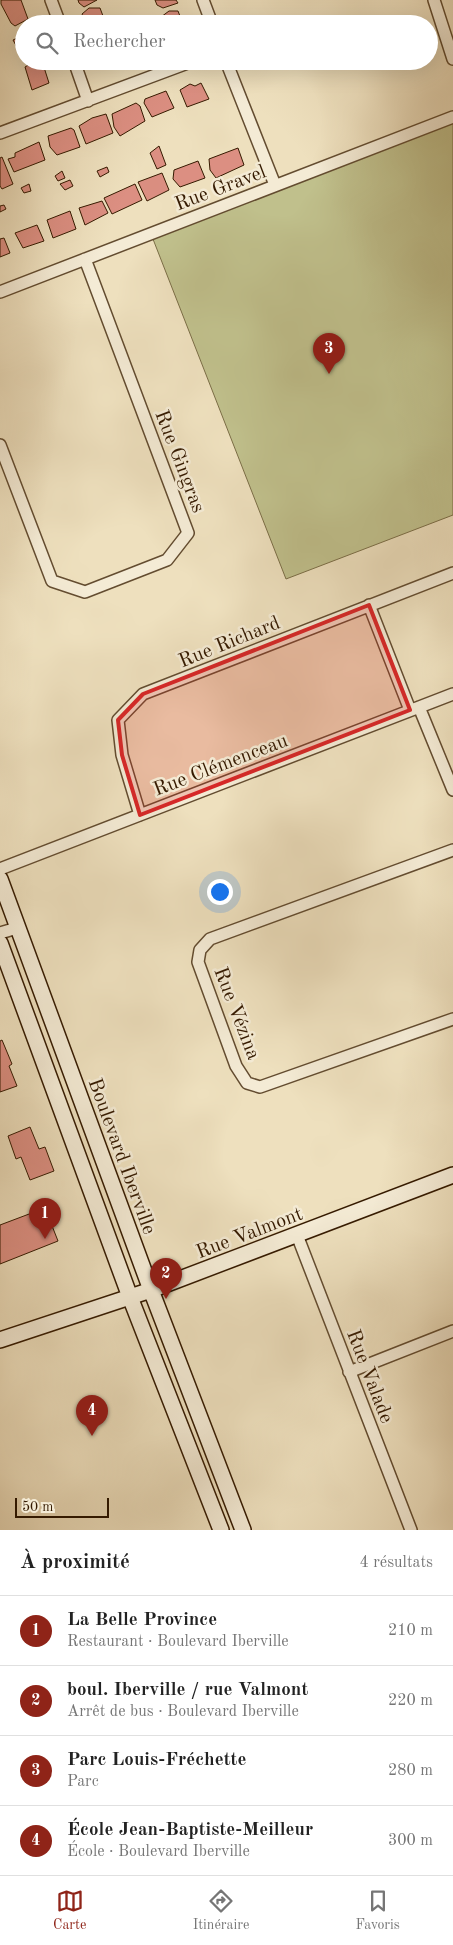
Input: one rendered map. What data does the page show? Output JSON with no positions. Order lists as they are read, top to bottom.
{
  "streets": {
    "street": [
      "Rue Gravel",
      "Rue Gingras",
      "Rue Richard",
      "Rue Clémenceau",
      "Rue Vézina",
      "Boulevard Iberville",
      "Rue Valmont",
      "Rue Valade"
    ]
  },
  "crossings": [
    ["Rue Gravel", "Rue Gingras"],
    ["Rue Richard", "Rue Clémenceau"],
    ["Boulevard Iberville", "Rue Valmont"],
    ["Rue Valmont", "Rue Valade"]
  ],
  "scale_bar": "50 m",
  "page": {
    "search": "Rechercher",
    "pins": [
      "3",
      "1",
      "2",
      "4"
    ],
    "scale": "50 m",
    "heading": ["À proximité", "4 résultats"],
    "list": [
      {
        "mark": "1",
        "name": "La Belle Province",
        "note": "Restaurant · Boulevard Iberville",
        "value": "210 m"
      },
      {
        "mark": "2",
        "name": "boul. Iberville / rue Valmont",
        "note": "Arrêt de bus · Boulevard Iberville",
        "value": "220 m"
      },
      {
        "mark": "3",
        "name": "Parc Louis-Fréchette",
        "note": "Parc",
        "value": "280 m"
      },
      {
        "mark": "4",
        "name": "École Jean-Baptiste-Meilleur",
        "note": "École · Boulevard Iberville",
        "value": "300 m"
      }
    ],
    "nav": ["Carte", "Itinéraire", "Favoris"]
  }
}
